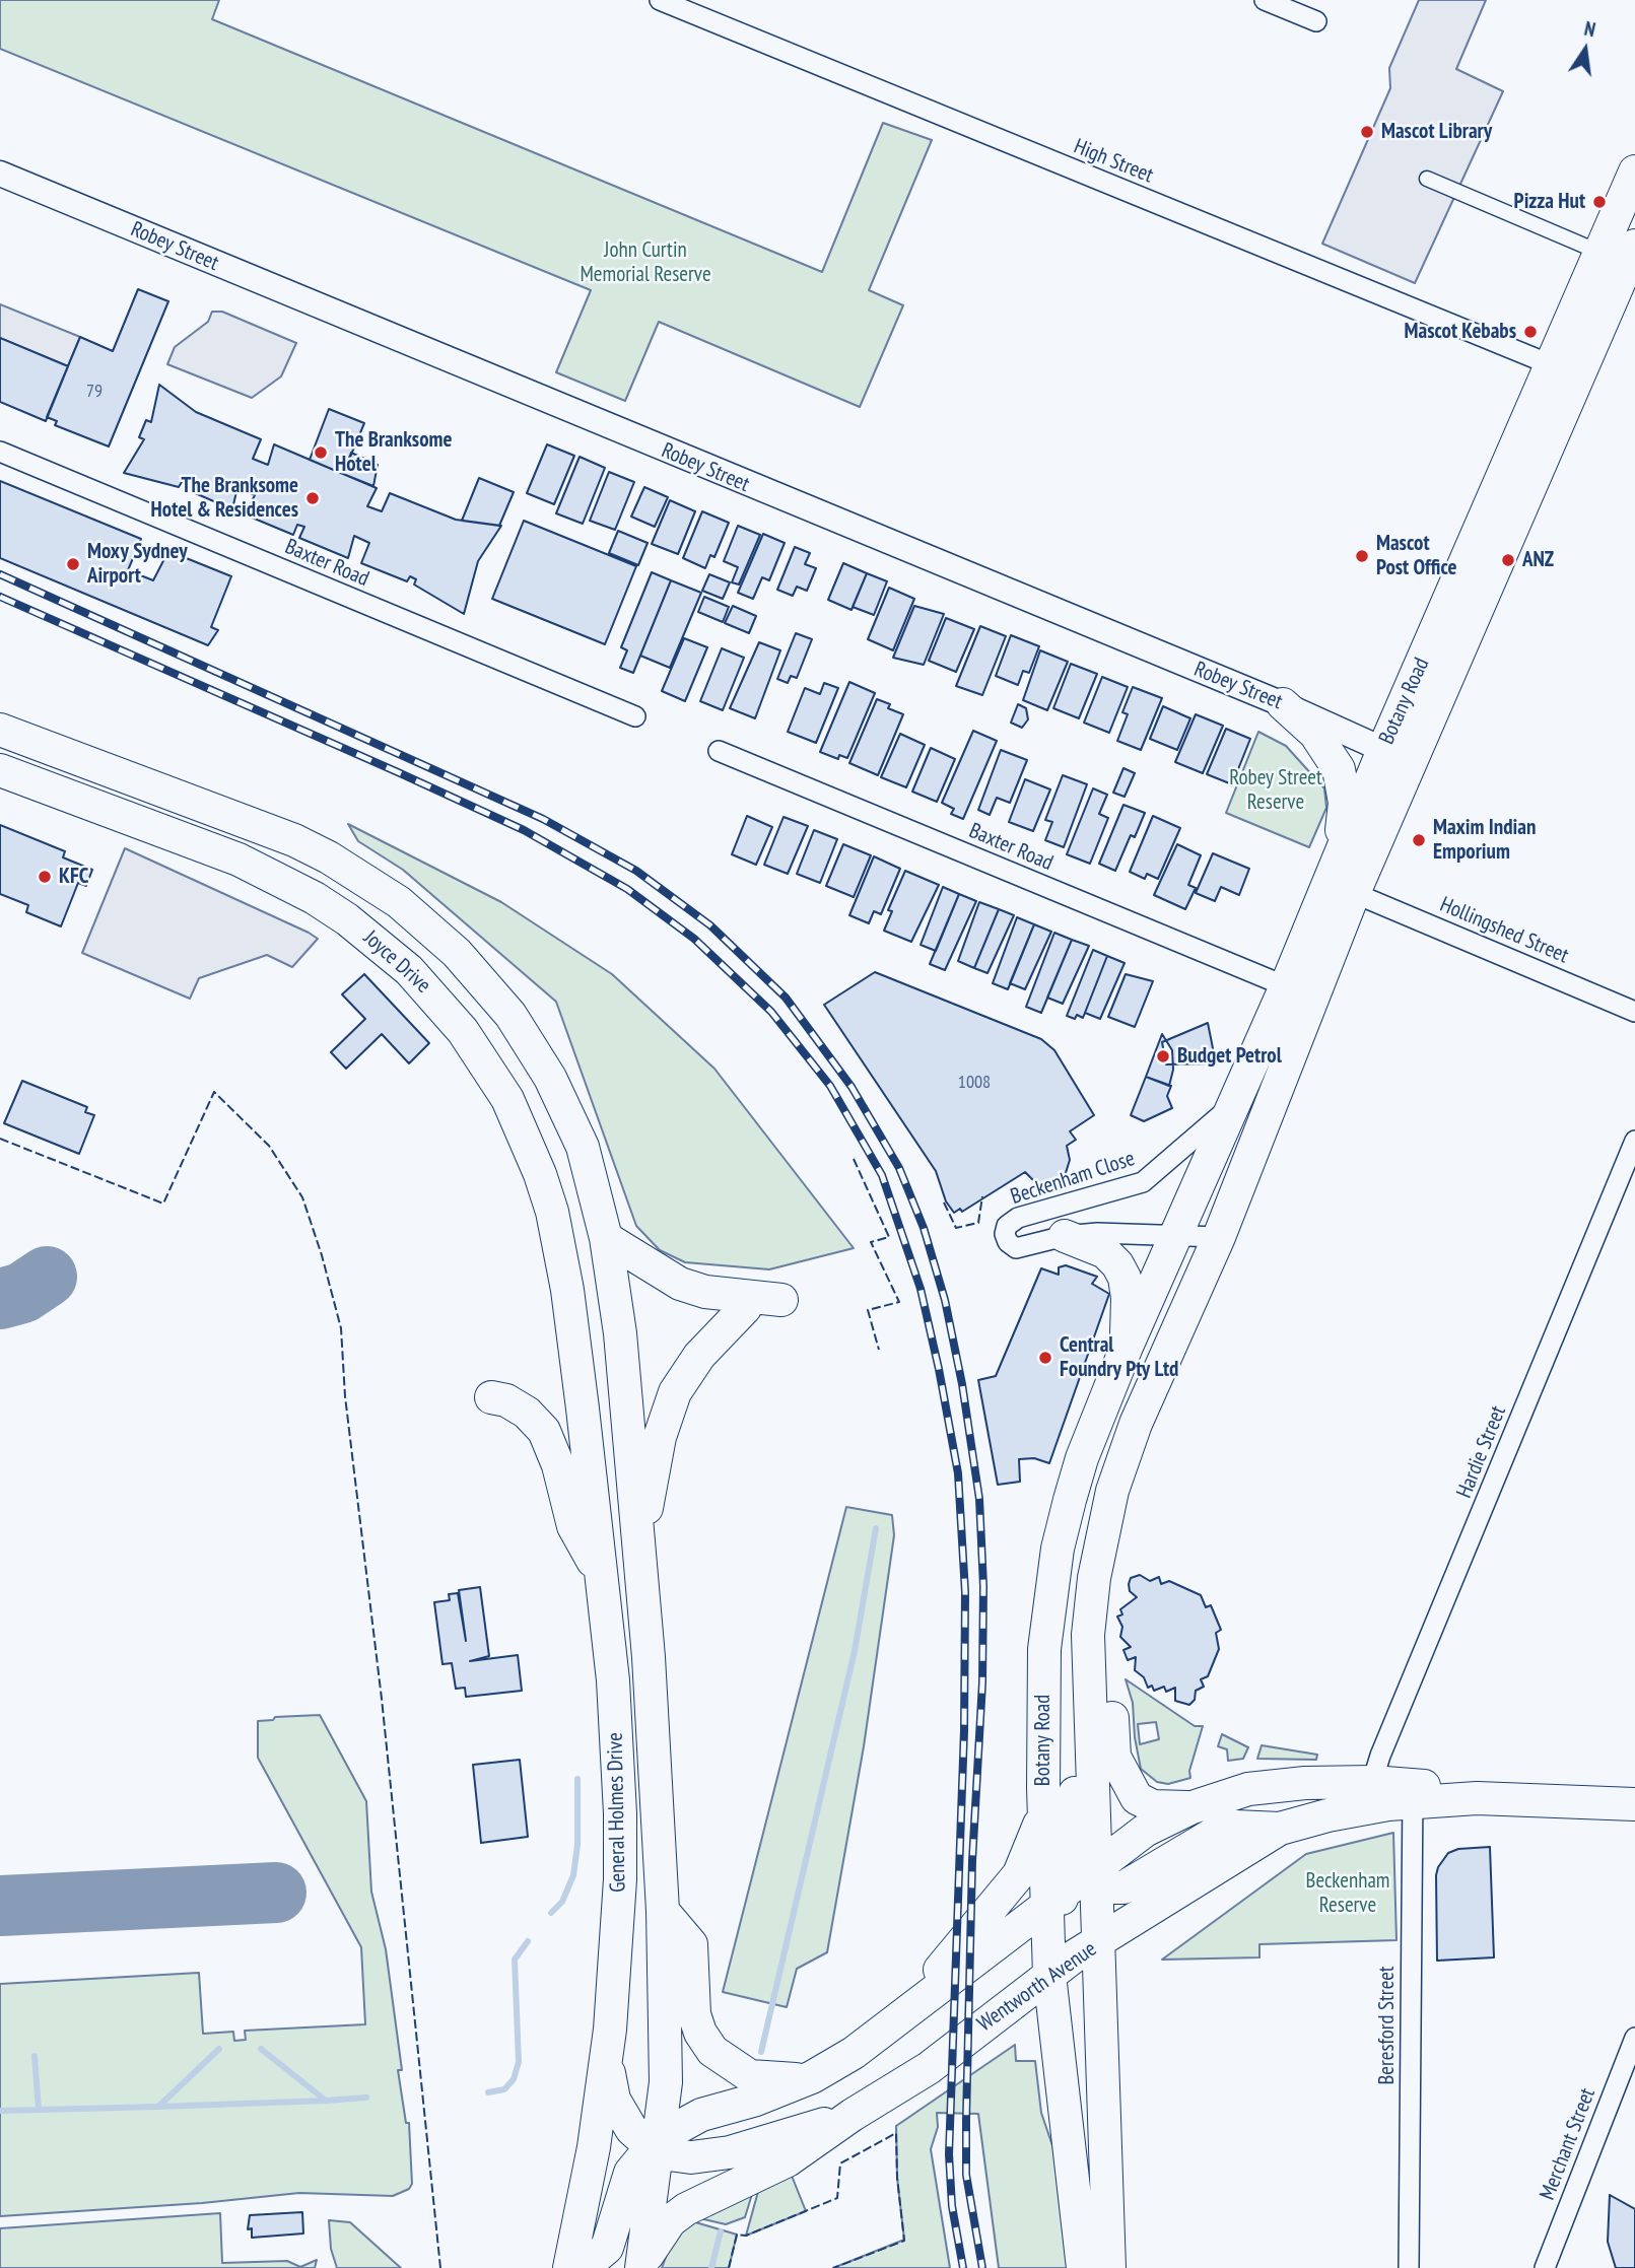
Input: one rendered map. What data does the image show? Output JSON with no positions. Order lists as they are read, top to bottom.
{
  "streets": {
    "main road": [
      "Botany Road",
      "Joyce Drive",
      "General Holmes Drive",
      "Wentworth Avenue"
    ],
    "street": [
      "High Street",
      "Robey Street",
      "Baxter Road",
      "Hollingshed Street",
      "Beckenham Close",
      "Hardie Street",
      "Beresford Street",
      "Merchant Street"
    ]
  },
  "crossings": [
    ["High Street", "Botany Road"],
    ["Robey Street", "Botany Road"],
    ["Baxter Road", "Botany Road"],
    ["Botany Road", "Hollingshed Street"],
    ["Botany Road", "Beckenham Close"],
    ["Botany Road", "Wentworth Avenue"],
    ["Joyce Drive", "General Holmes Drive"],
    ["Hardie Street", "Wentworth Avenue"],
    ["General Holmes Drive", "Wentworth Avenue"],
    ["Wentworth Avenue", "Beresford Street"]
  ],
  "parks": ["John Curtin Memorial Reserve", "Robey Street Reserve", "Beckenham Reserve"],
  "places": [
    "Mascot Library",
    "Pizza Hut",
    "Mascot Kebabs",
    "The Branksome Hotel",
    "The Branksome Hotel & Residences",
    "Mascot Post Office",
    "ANZ",
    "Moxy Sydney Airport",
    "Maxim Indian Emporium",
    "KFC",
    "Budget Petrol",
    "Central Foundry Pty Ltd"
  ],
  "house_numbers": ["79", "1008"],
  "north": "top"
}
